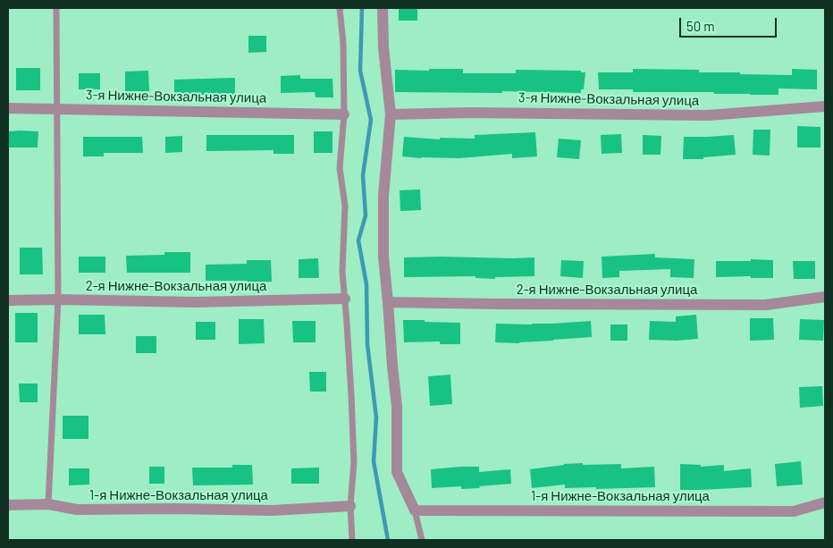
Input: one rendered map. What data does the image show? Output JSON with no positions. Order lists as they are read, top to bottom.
{
  "streets": {
    "street": ["3-я Нижне-Вокзальная улица", "2-я Нижне-Вокзальная улица", "1-я Нижне-Вокзальная улица"]
  },
  "scale_bar": "50 m"
}
